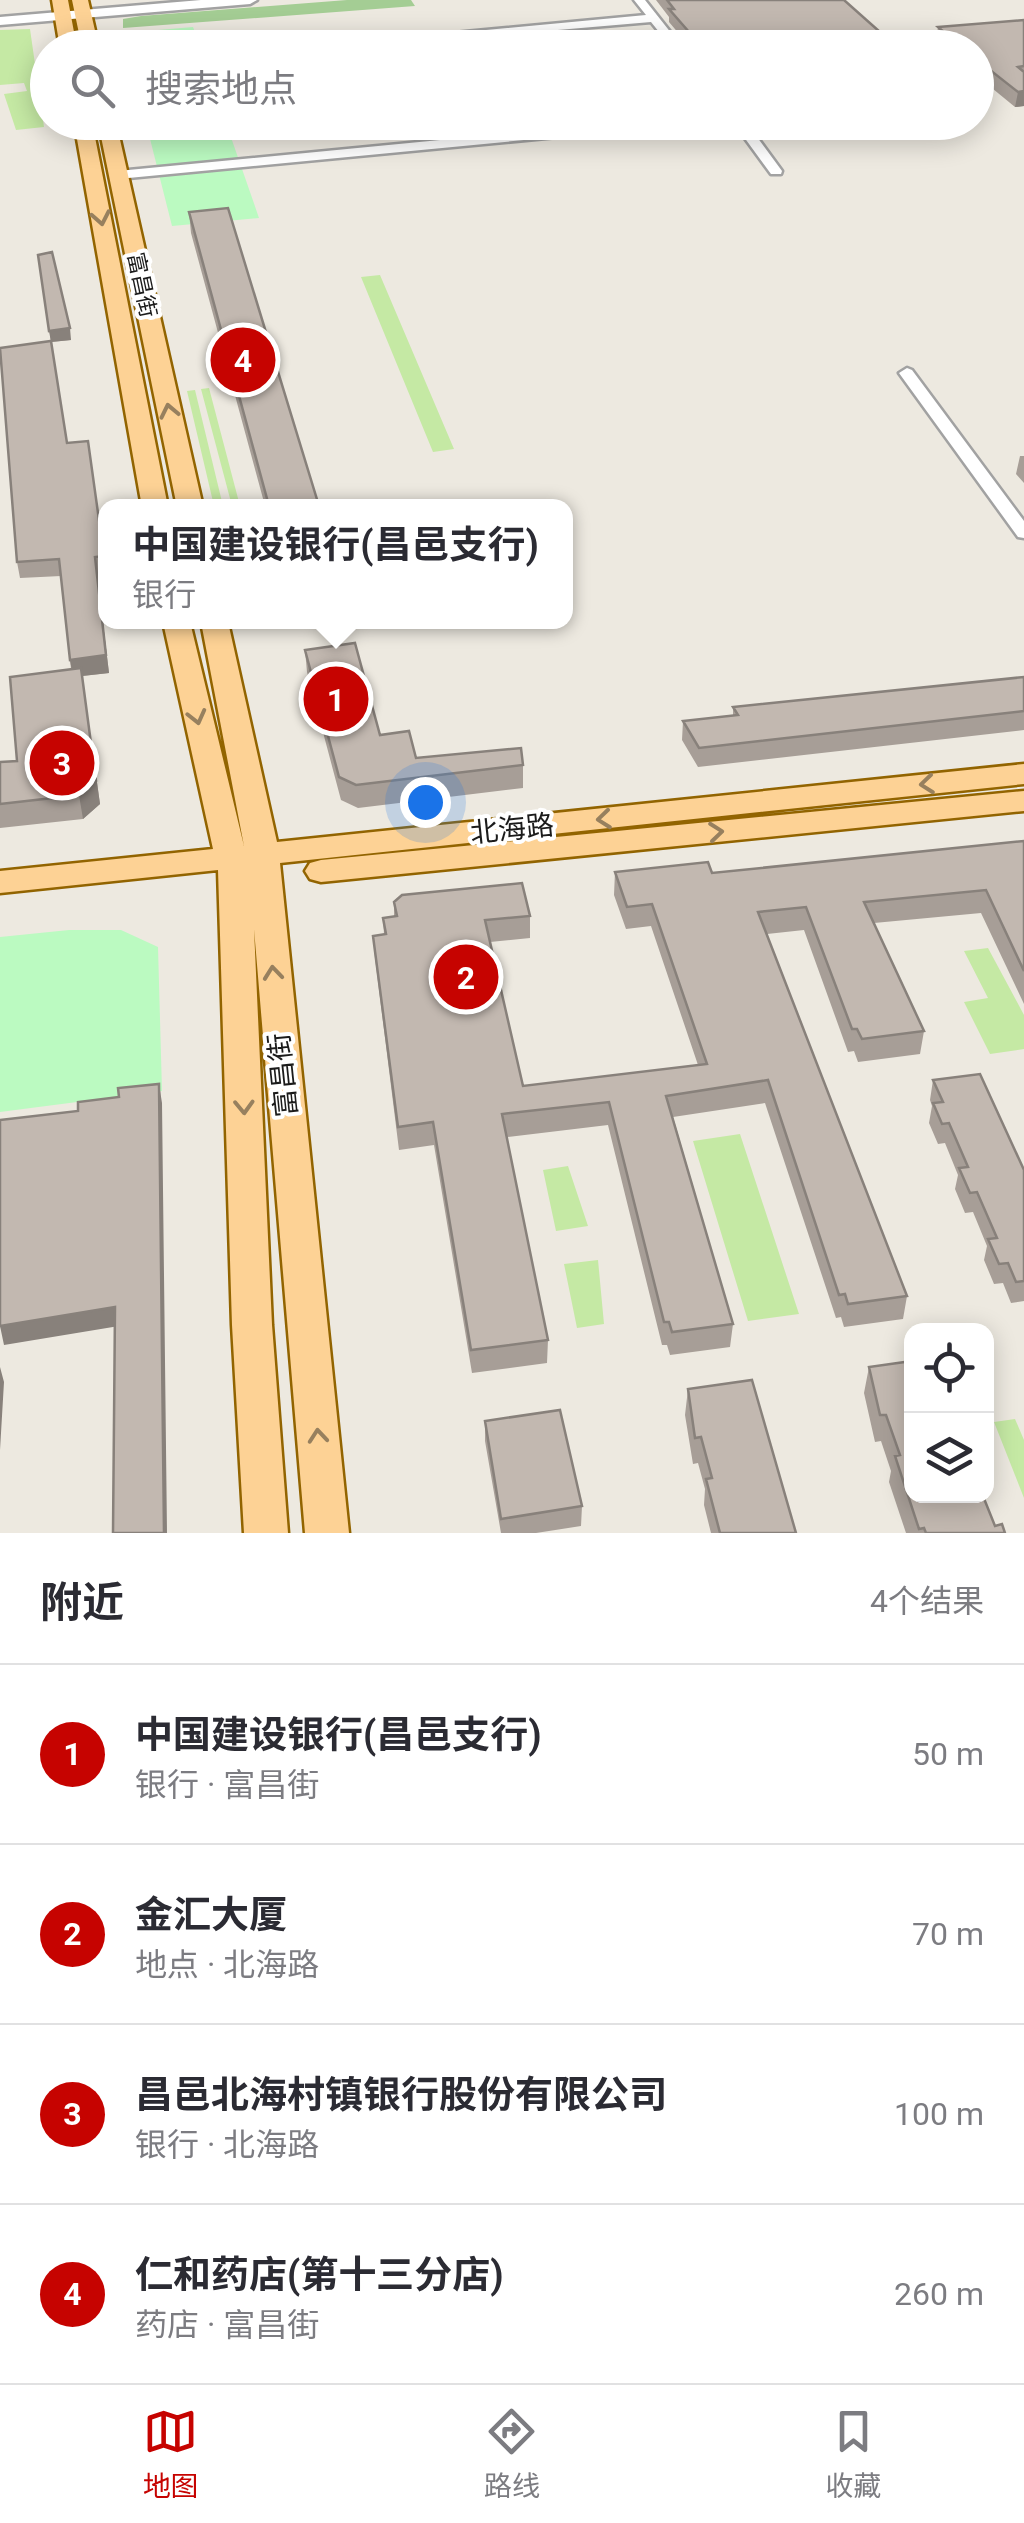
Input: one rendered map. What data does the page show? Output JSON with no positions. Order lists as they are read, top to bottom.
{
  "streets": {
    "main road": ["富昌街", "北海路"]
  },
  "crossings": [
    ["富昌街", "北海路"]
  ],
  "page": {
    "search": "搜索地点",
    "pins": [
      "4",
      "1",
      "3",
      "2"
    ],
    "popup": ["中国建设银行(昌邑支行)", "银行"],
    "heading": ["附近", "4个结果"],
    "list": [
      {
        "mark": "1",
        "name": "中国建设银行(昌邑支行)",
        "note": "银行 · 富昌街",
        "value": "50 m"
      },
      {
        "mark": "2",
        "name": "金汇大厦",
        "note": "地点 · 北海路",
        "value": "70 m"
      },
      {
        "mark": "3",
        "name": "昌邑北海村镇银行股份有限公司",
        "note": "银行 · 北海路",
        "value": "100 m"
      },
      {
        "mark": "4",
        "name": "仁和药店(第十三分店)",
        "note": "药店 · 富昌街",
        "value": "260 m"
      }
    ],
    "nav": ["地图", "路线", "收藏"]
  }
}
